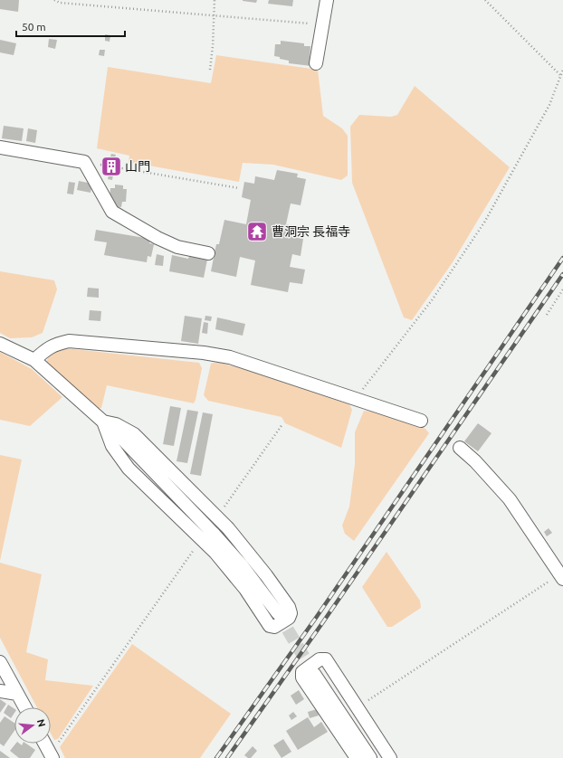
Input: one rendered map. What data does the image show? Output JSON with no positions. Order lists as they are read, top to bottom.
{
  "places": {
    "building": ["山門"],
    "temple": ["曹洞宗 長福寺"]
  },
  "scale_bar": "50 m",
  "north": "right"
}
